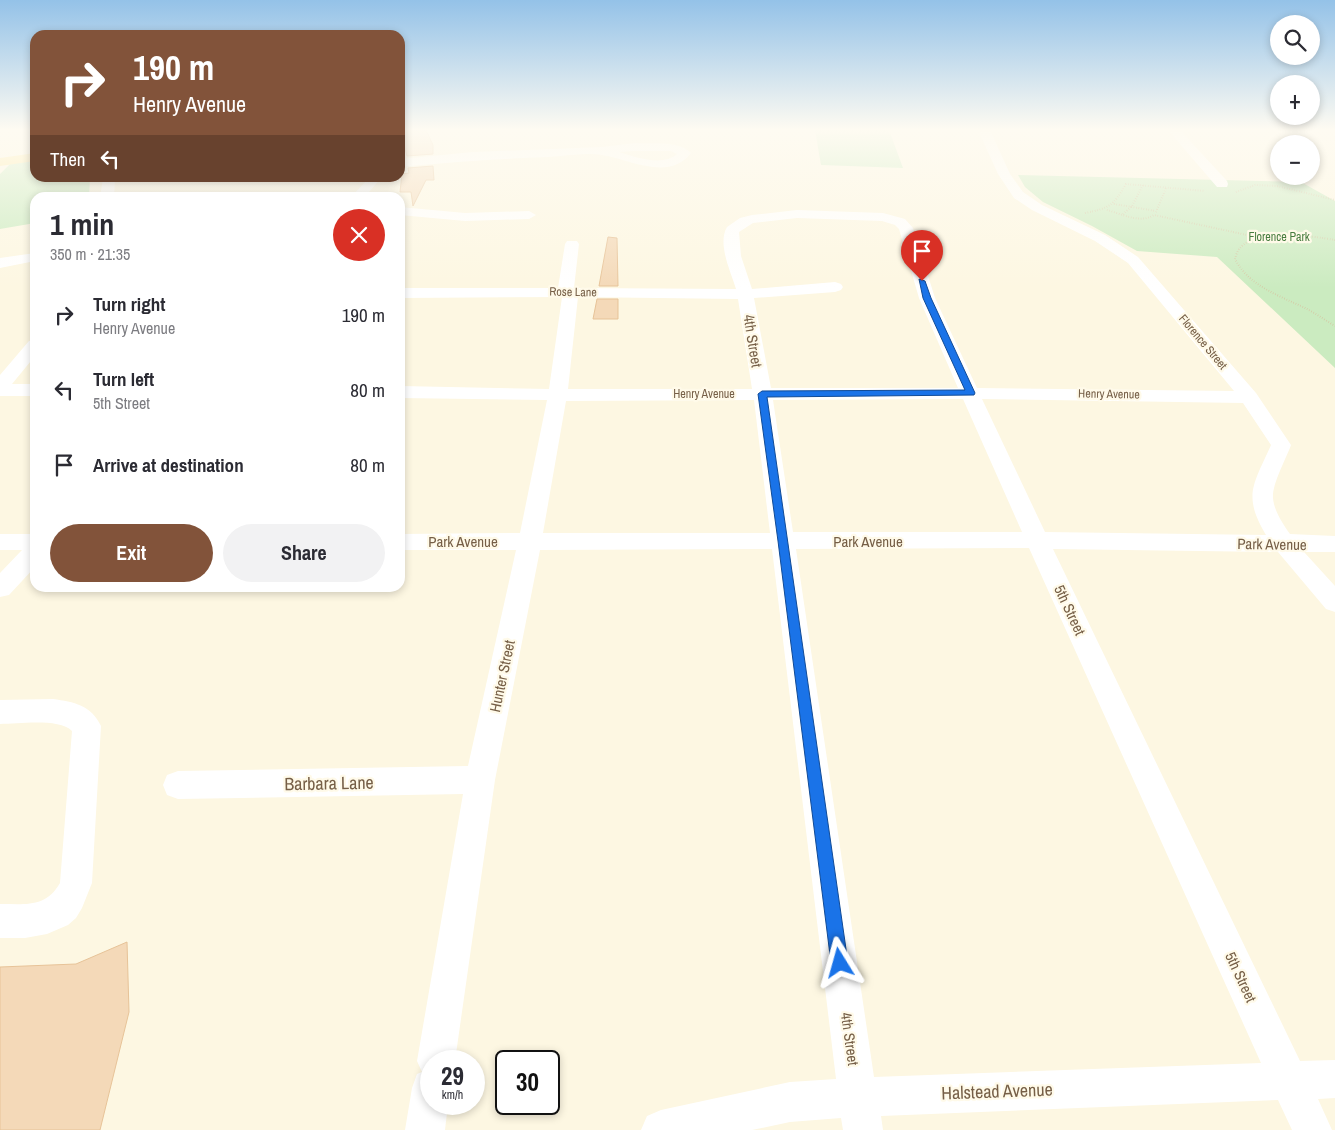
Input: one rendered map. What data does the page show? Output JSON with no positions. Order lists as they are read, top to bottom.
{
  "streets": {
    "street": [
      "Rose Lane",
      "4th Street",
      "Florence Street",
      "Henry Avenue",
      "Park Avenue",
      "5th Street",
      "Hunter Street",
      "Barbara Lane",
      "Halstead Avenue"
    ]
  },
  "crossings": [
    ["Rose Lane", "4th Street"],
    ["Rose Lane", "Hunter Street"],
    ["4th Street", "Henry Avenue"],
    ["4th Street", "Park Avenue"],
    ["4th Street", "5th Street"],
    ["4th Street", "Halstead Avenue"],
    ["Florence Street", "Henry Avenue"],
    ["Florence Street", "Park Avenue"],
    ["Henry Avenue", "5th Street"],
    ["Henry Avenue", "Hunter Street"],
    ["Park Avenue", "5th Street"],
    ["Park Avenue", "Hunter Street"],
    ["5th Street", "Halstead Avenue"],
    ["Hunter Street", "Barbara Lane"]
  ],
  "parks": ["Florence Park"],
  "page": {
    "map_buttons": ["+", "−"],
    "turn": ["190 m", "Henry Avenue"],
    "then": "Then",
    "heading": ["1 min", "350 m · 21:35"],
    "list": [
      {
        "name": "Turn right",
        "note": "Henry Avenue",
        "value": "190 m"
      },
      {
        "name": "Turn left",
        "note": "5th Street",
        "value": "80 m"
      },
      {
        "name": "Arrive at destination",
        "value": "80 m"
      }
    ],
    "buttons": ["Exit", "Share"],
    "speed": "29 km/h",
    "limit": "30"
  }
}
